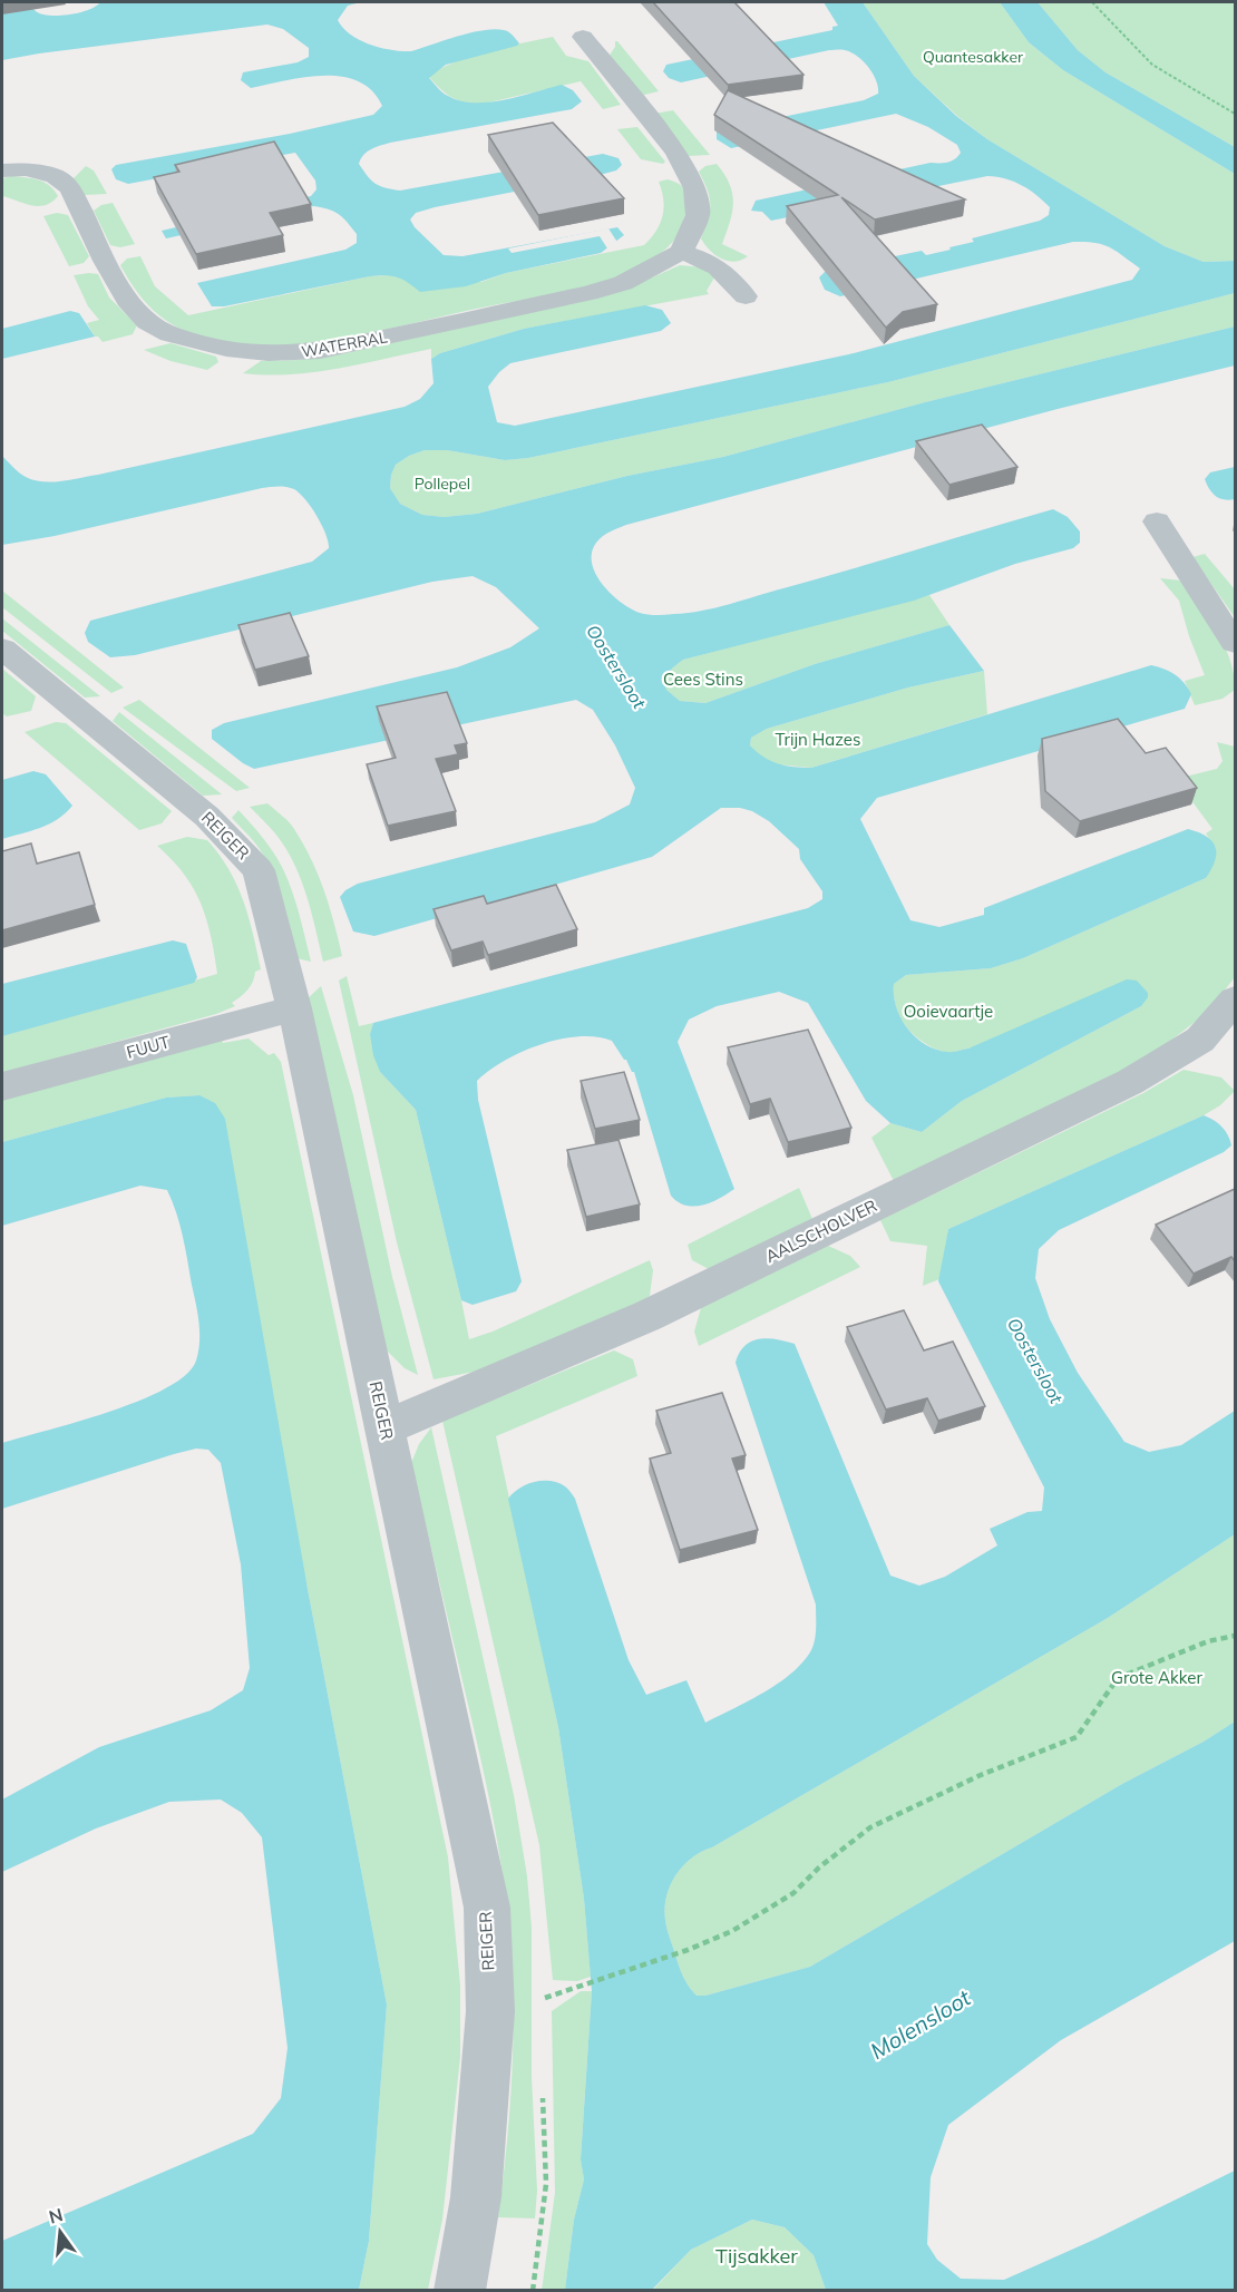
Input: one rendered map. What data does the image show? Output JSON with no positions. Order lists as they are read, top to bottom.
{
  "streets": {
    "street": [
      "WATERRAL",
      "REIGER",
      "FUUT",
      "AALSCHOLVER"
    ]
  },
  "crossings": [
    ["REIGER", "FUUT"],
    ["REIGER", "AALSCHOLVER"]
  ],
  "water": ["Oostersloot", "Molensloot"],
  "parks": [
    "Quantesakker",
    "Pollepel",
    "Cees Stins",
    "Trijn Hazes",
    "Ooievaartje",
    "Grote Akker",
    "Tijsakker"
  ],
  "north": "top"
}
